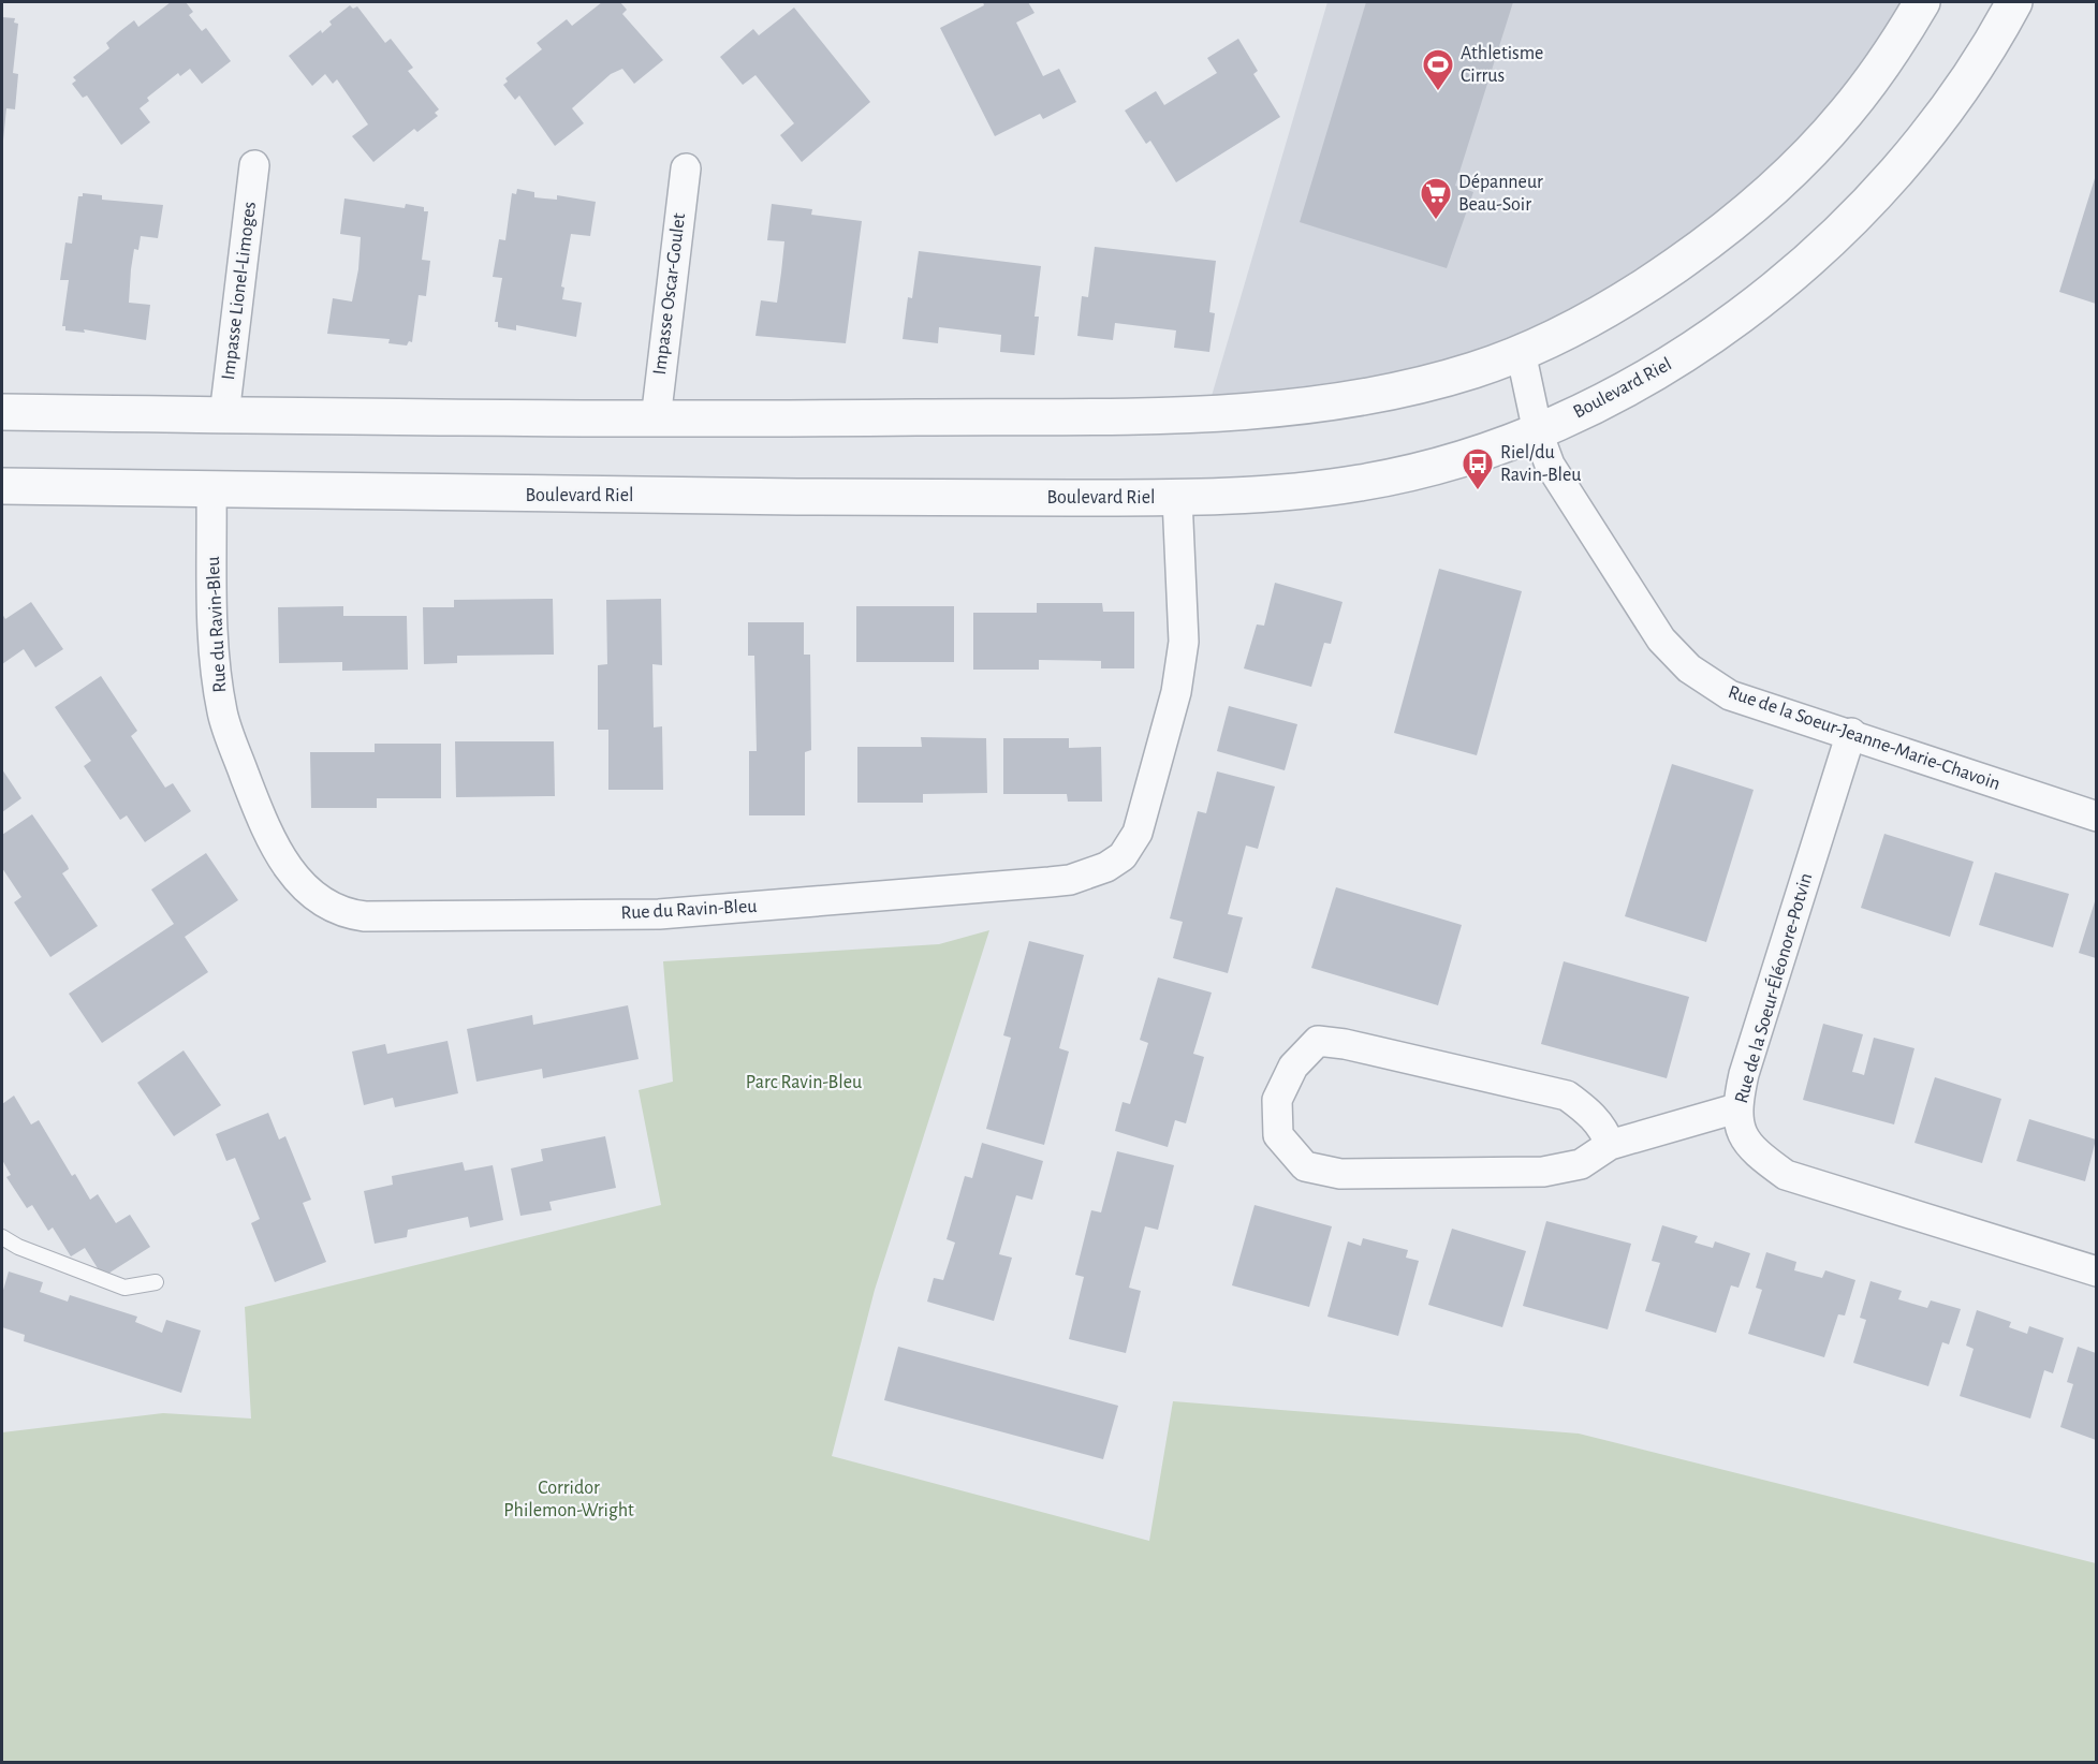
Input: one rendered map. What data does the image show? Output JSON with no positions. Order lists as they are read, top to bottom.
{
  "streets": {
    "street": [
      "Impasse Lionel-Limoges",
      "Impasse Oscar-Goulet",
      "Boulevard Riel",
      "Rue du Ravin-Bleu",
      "Rue de la Soeur-Jeanne-Marie-Chavoin",
      "Rue de la Soeur-Éléonore-Potvin"
    ]
  },
  "crossings": [
    ["Boulevard Riel", "Rue du Ravin-Bleu"],
    ["Boulevard Riel", "Rue de la Soeur-Jeanne-Marie-Chavoin"],
    ["Rue de la Soeur-Jeanne-Marie-Chavoin", "Rue de la Soeur-Éléonore-Potvin"]
  ],
  "parks": ["Parc Ravin-Bleu", "Corridor Philemon-Wright"],
  "places": {
    "sports": ["Athletisme Cirrus"],
    "supermarket": ["Dépanneur Beau-Soir"],
    "bus stop": ["Riel/du Ravin-Bleu"]
  }
}
